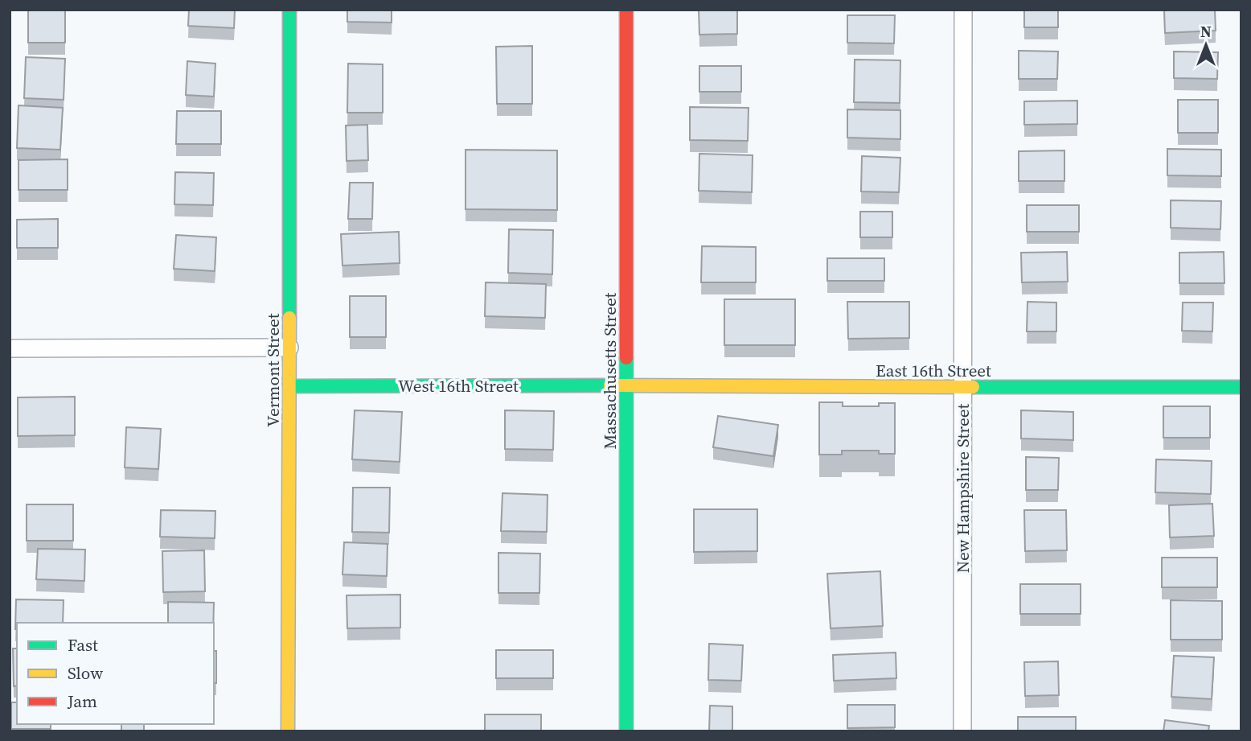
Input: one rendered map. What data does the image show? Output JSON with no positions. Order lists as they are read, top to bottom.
{
  "streets": {
    "street": [
      "Vermont Street",
      "East 16th Street",
      "Massachusetts Street",
      "West 16th Street",
      "New Hampshire Street"
    ]
  },
  "crossings": [
    ["Vermont Street", "West 16th Street"],
    ["East 16th Street", "Massachusetts Street"],
    ["East 16th Street", "West 16th Street"],
    ["East 16th Street", "New Hampshire Street"],
    ["Massachusetts Street", "West 16th Street"]
  ],
  "legend": ["Fast", "Slow", "Jam"],
  "north": "top"
}
